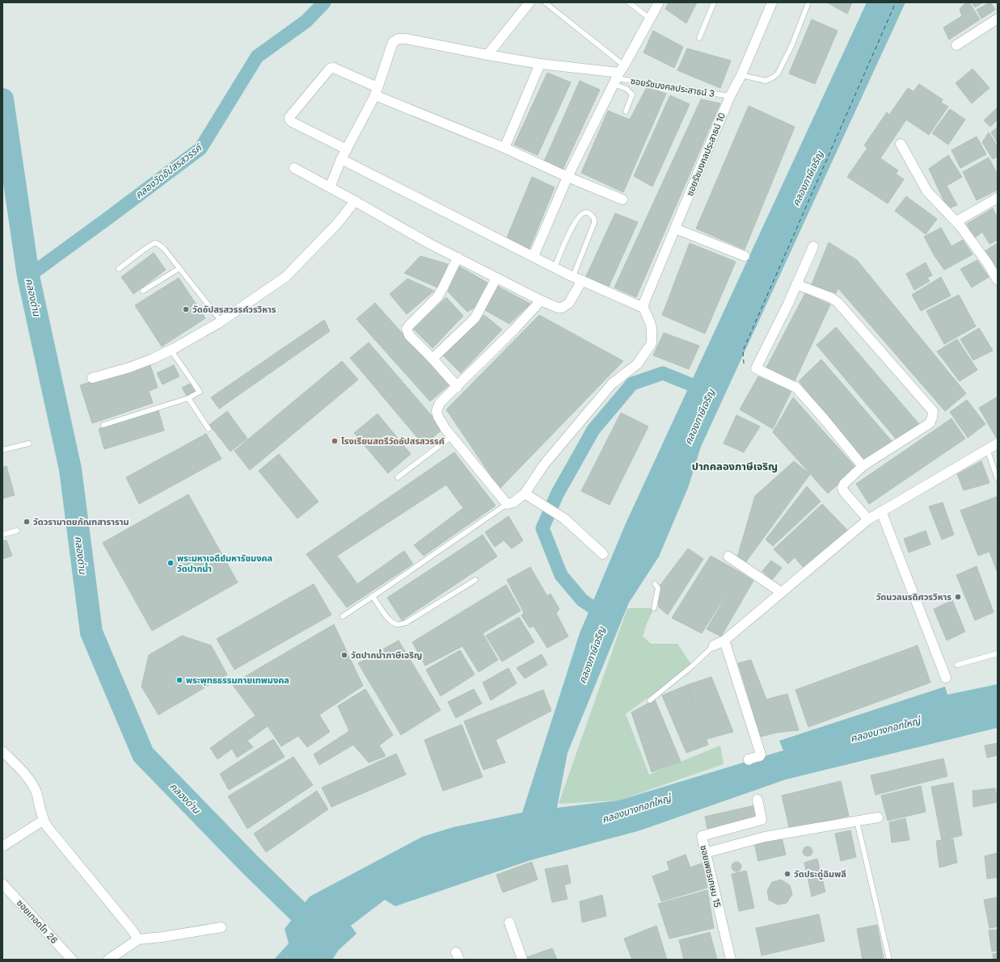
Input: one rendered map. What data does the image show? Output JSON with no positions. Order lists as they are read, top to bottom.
{
  "streets": {
    "street": ["ซอยรัชมงคลประสาธน์ 10", "ซอยเพชรเกษม 15", "ซอยเทอดไท 26"],
    "lane": ["ซอยรัชมงคลประสาธน์ 3"]
  },
  "crossings": [
    ["ซอยรัชมงคลประสาธน์ 3", "ซอยรัชมงคลประสาธน์ 10"]
  ],
  "districts": ["ปากคลองภาษีเจริญ"],
  "water": [
    "คลองวัดอัปสรสวรรค์",
    "คลองภาษีเจริญ",
    "คลองด่าน",
    "คลองบางกอกใหญ่"
  ],
  "places": [
    "วัดอัปสรสวรรค์วรวิหาร",
    "โรงเรียนสตรีวัดอัปสรสวรรค์",
    "วัดวรามาตยภัณฑสาราราม",
    "พระมหาเจดีย์มหารัชมงคล วัดปากน้ำ",
    "วัดนวลนรดิศวรวิหาร",
    "วัดปากน้ำภาษีเจริญ",
    "พระพุทธธรรมกายเทพมงคล",
    "วัดประดู่ฉิมพลี"
  ]
}
